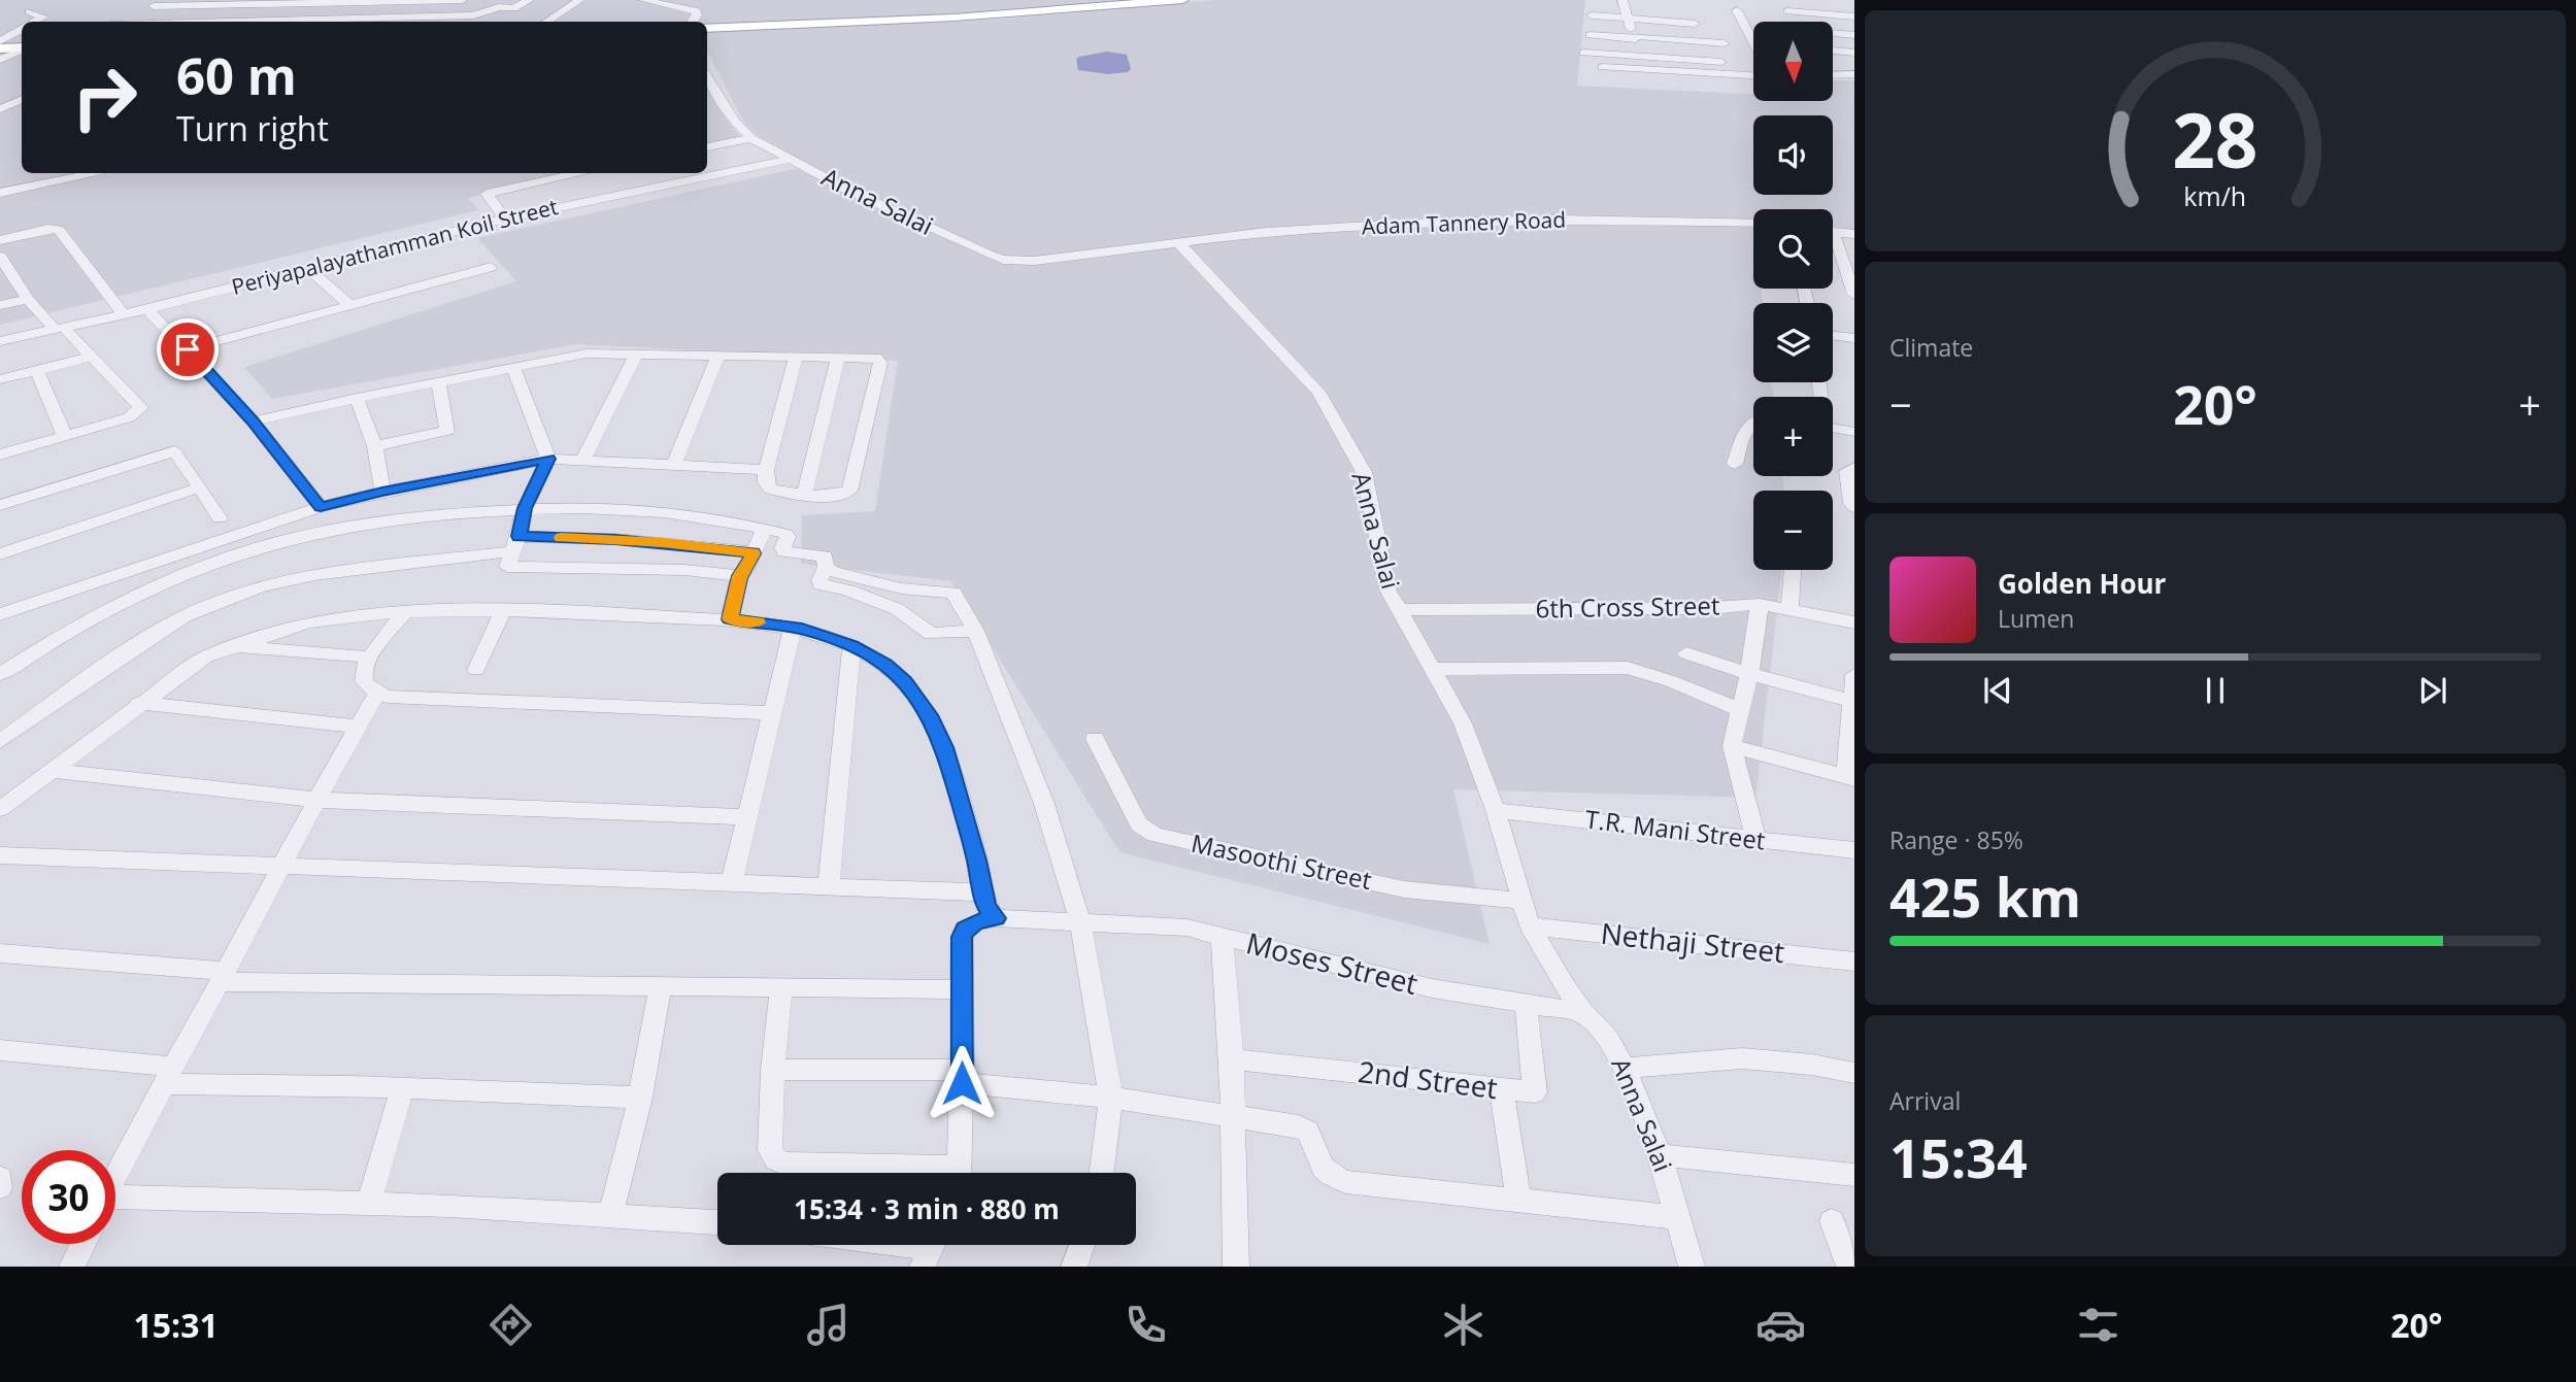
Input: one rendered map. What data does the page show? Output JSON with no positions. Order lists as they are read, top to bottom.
{
  "streets": {
    "street": [
      "Anna Salai",
      "Adam Tannery Road",
      "Periyapalayathamman Koil Street",
      "6th Cross Street",
      "T.R. Mani Street",
      "Masoothi Street",
      "Nethaji Street",
      "Moses Street",
      "2nd Street"
    ]
  },
  "crossings": [
    ["Anna Salai", "Adam Tannery Road"],
    ["Anna Salai", "Periyapalayathamman Koil Street"],
    ["Anna Salai", "6th Cross Street"],
    ["Anna Salai", "T.R. Mani Street"],
    ["Anna Salai", "Masoothi Street"],
    ["Anna Salai", "Nethaji Street"],
    ["Anna Salai", "Moses Street"],
    ["Moses Street", "2nd Street"]
  ],
  "north": "bottom",
  "page": {
    "map_buttons": ["+", "−"],
    "turn": ["60 m", "Turn right"],
    "tile": [
      "Climate",
      ["Range · 85%", "425 km"],
      ["Arrival", "15:34"]
    ],
    "heat": ["−", "20°", "+"],
    "song": ["Golden Hour", "Lumen"],
    "limit": "30",
    "trip": "15:34 · 3 min · 880 m",
    "tabs": ["15:31", "20°"],
    "gauge": ["28", "km/h"]
  }
}
